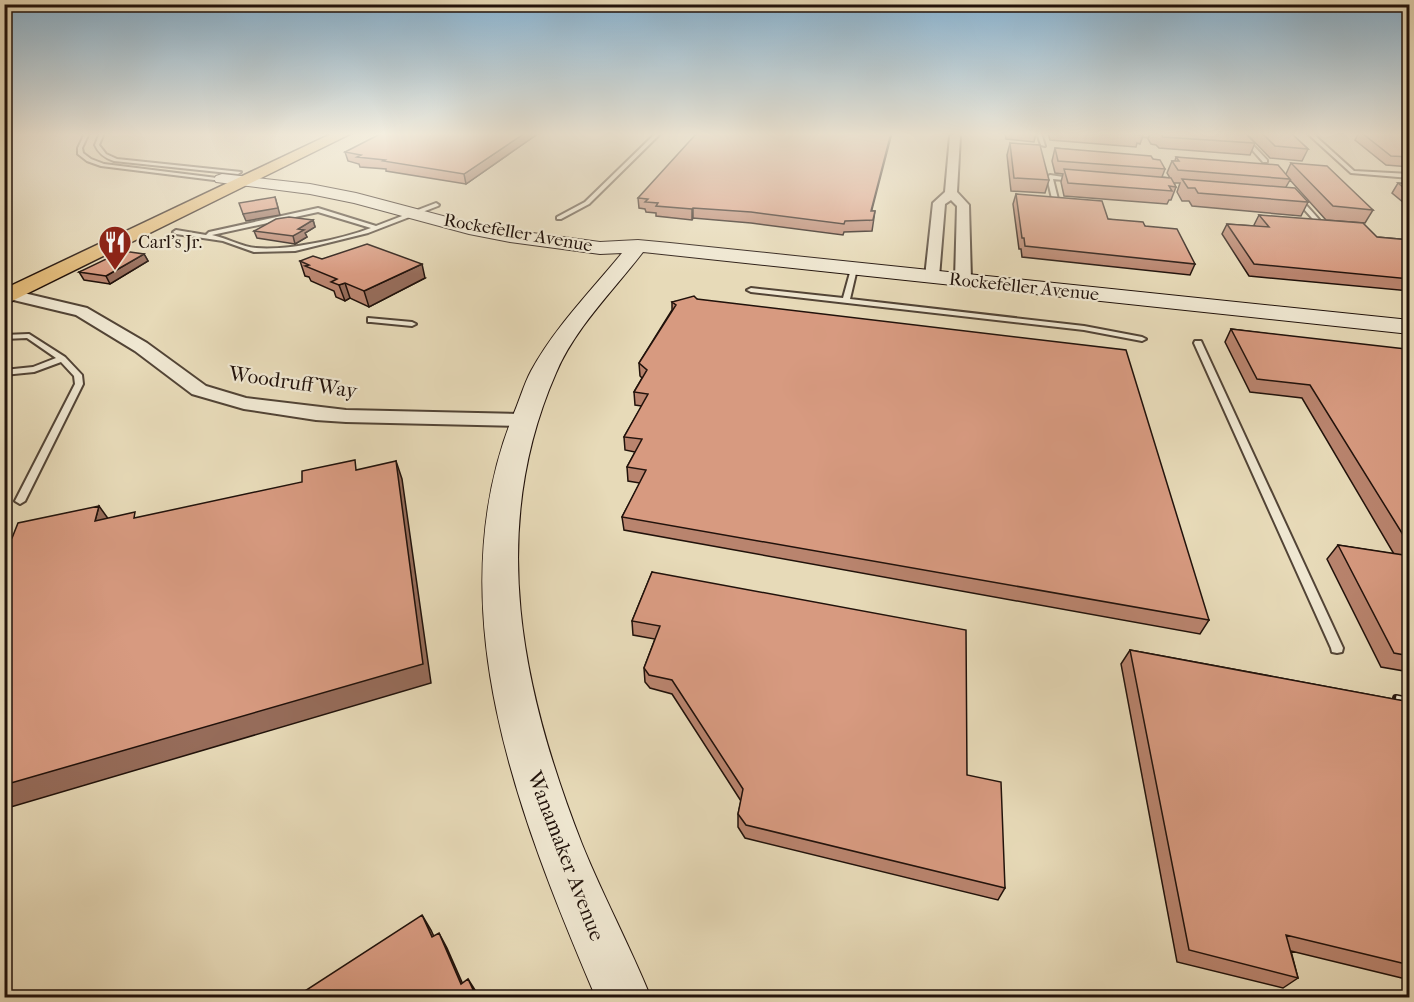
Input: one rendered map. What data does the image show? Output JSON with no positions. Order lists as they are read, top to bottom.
{
  "streets": {
    "street": ["Rockefeller Avenue", "Woodruff Way", "Wanamaker Avenue"]
  },
  "crossings": [
    ["Rockefeller Avenue", "Wanamaker Avenue"],
    ["Woodruff Way", "Wanamaker Avenue"]
  ],
  "places": {
    "restaurant": ["Carl's Jr."]
  }
}
